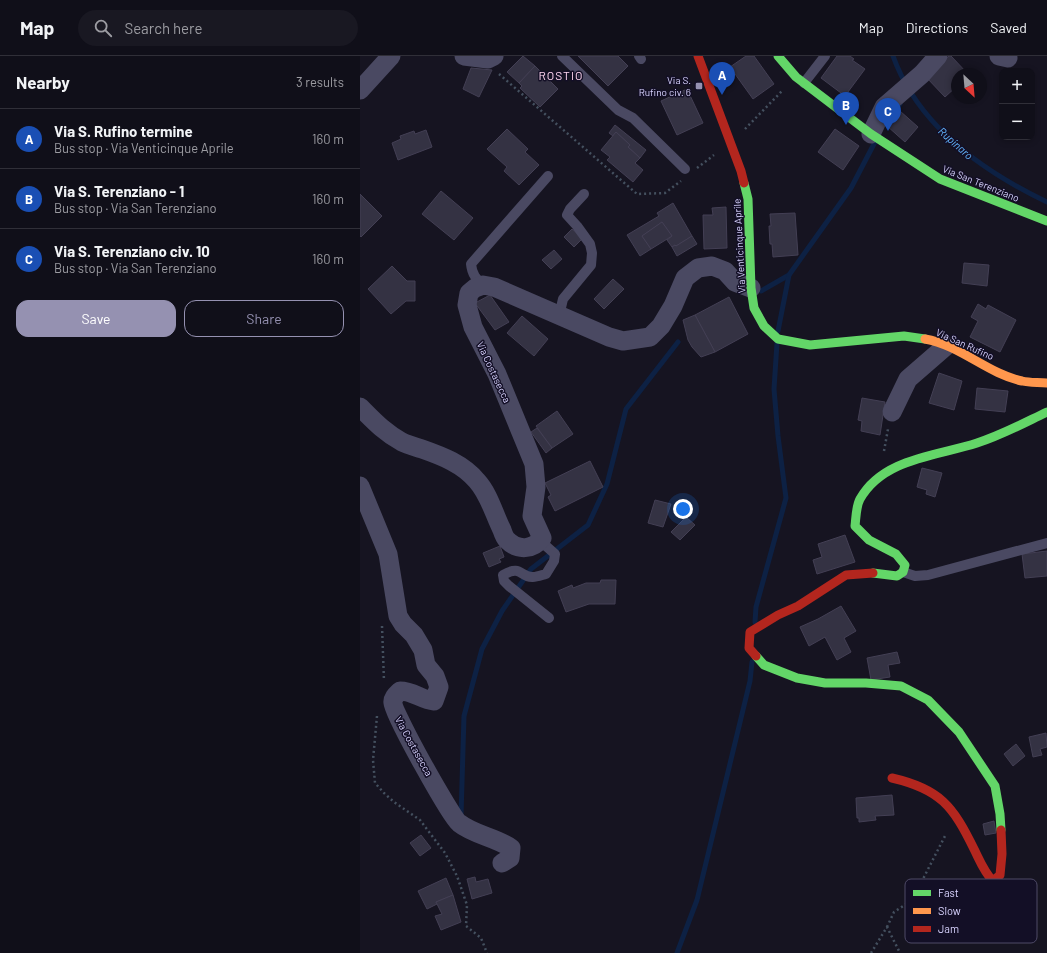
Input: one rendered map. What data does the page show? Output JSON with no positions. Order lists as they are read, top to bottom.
{
  "streets": {
    "street": [
      "Via San Terenziano",
      "Via Venticinque Aprile",
      "Via San Rufino",
      "Via Costasecca"
    ]
  },
  "crossings": [
    ["Via Venticinque Aprile", "Via San Rufino"]
  ],
  "districts": ["ROSTIO"],
  "water": ["Rupinaro"],
  "places": {
    "transit": ["Via S. Rufino civ. 6"]
  },
  "legend": ["Fast", "Slow", "Jam"],
  "north": "bottom right",
  "page": {
    "header": "Map",
    "search": "Search here",
    "nav": ["Map", "Directions", "Saved"],
    "heading": ["Nearby", "3 results"],
    "pins": ["A", "B", "C"],
    "map_buttons": ["+", "−"],
    "list": [
      {
        "mark": "A",
        "name": "Via S. Rufino termine",
        "note": "Bus stop · Via Venticinque Aprile",
        "value": "160 m"
      },
      {
        "mark": "B",
        "name": "Via S. Terenziano - 1",
        "note": "Bus stop · Via San Terenziano",
        "value": "160 m"
      },
      {
        "mark": "C",
        "name": "Via S. Terenziano civ. 10",
        "note": "Bus stop · Via San Terenziano",
        "value": "160 m"
      }
    ],
    "buttons": ["Save", "Share"]
  }
}
